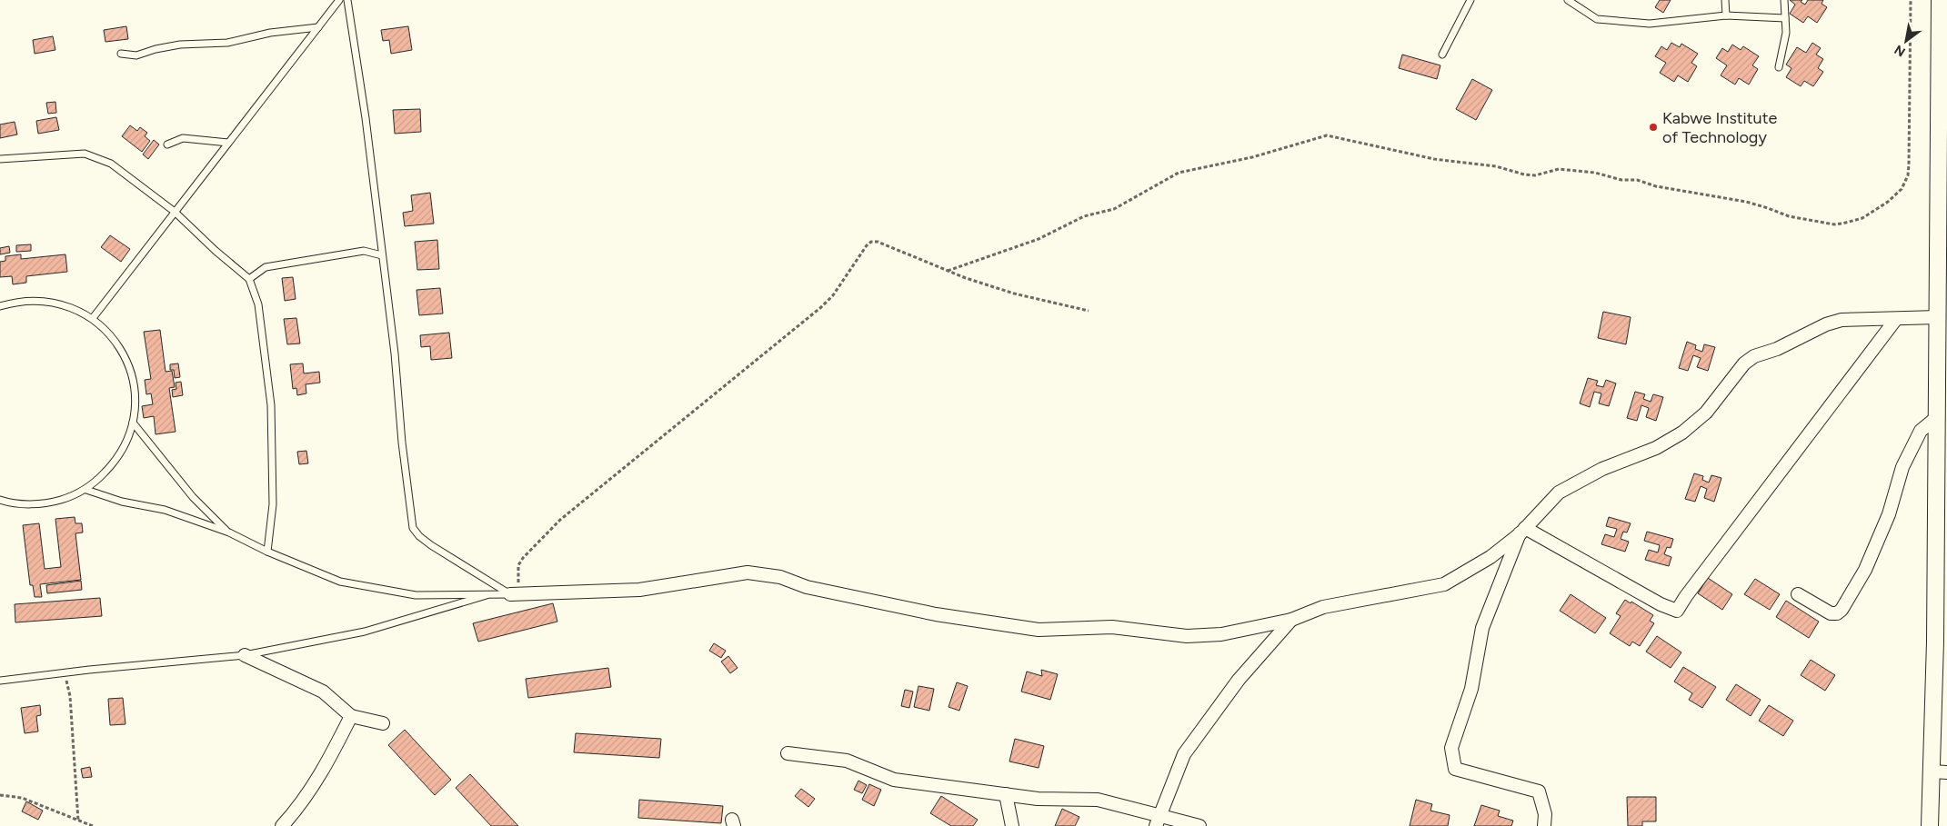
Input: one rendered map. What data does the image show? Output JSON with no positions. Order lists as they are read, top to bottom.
{
  "places": ["Kabwe Institute of Technology"],
  "north": "bottom left"
}
